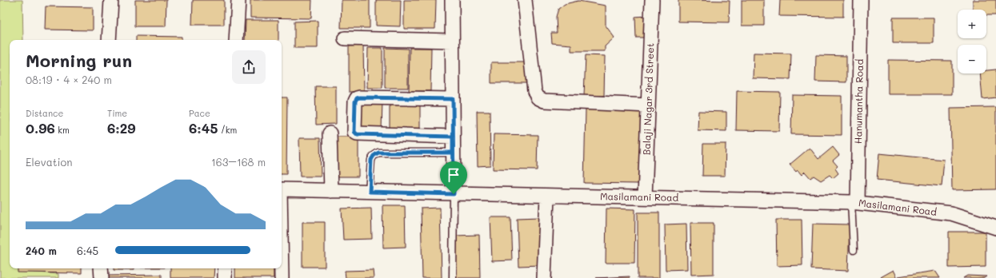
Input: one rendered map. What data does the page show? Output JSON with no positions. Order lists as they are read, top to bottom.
{
  "streets": {
    "street": ["Balaji Nagar 3rd Street", "Hanumantha Road", "Masilamani Road"]
  },
  "crossings": [
    ["Balaji Nagar 3rd Street", "Masilamani Road"],
    ["Hanumantha Road", "Masilamani Road"]
  ],
  "page": {
    "map_buttons": ["+", "−"],
    "heading": ["Morning run", "08:19 · 4 × 240 m"],
    "stats": [
      ["Distance", "0.96 km"],
      ["Time", "6:29"],
      ["Pace", "6:45 /km"]
    ],
    "chart": ["Elevation", "163–168 m"],
    "list": [
      {
        "name": "240 m",
        "note": "6:45"
      }
    ]
  }
}
